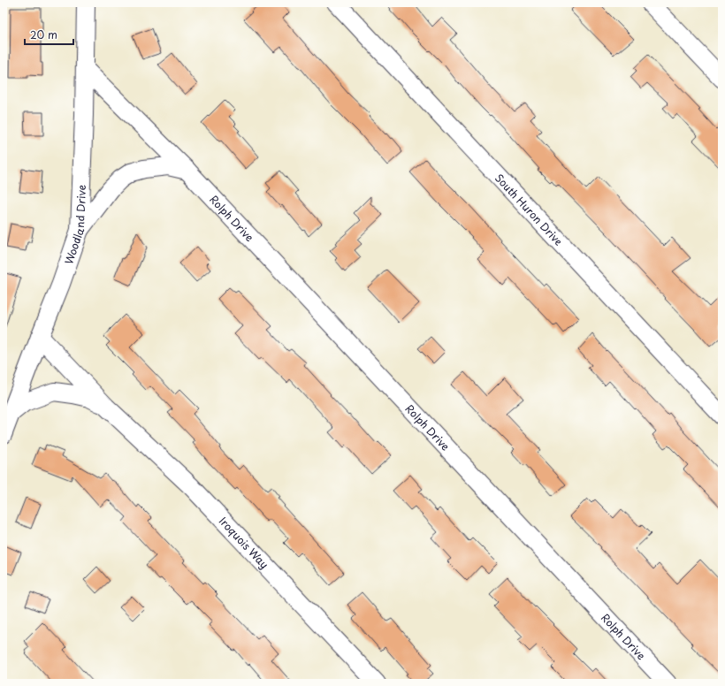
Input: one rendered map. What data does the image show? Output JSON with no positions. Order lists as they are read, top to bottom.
{
  "streets": {
    "street": [
      "South Huron Drive",
      "Rolph Drive",
      "Woodland Drive",
      "Iroquois Way"
    ]
  },
  "crossings": [
    ["Rolph Drive", "Woodland Drive"],
    ["Woodland Drive", "Iroquois Way"]
  ],
  "scale_bar": "20 m"
}
